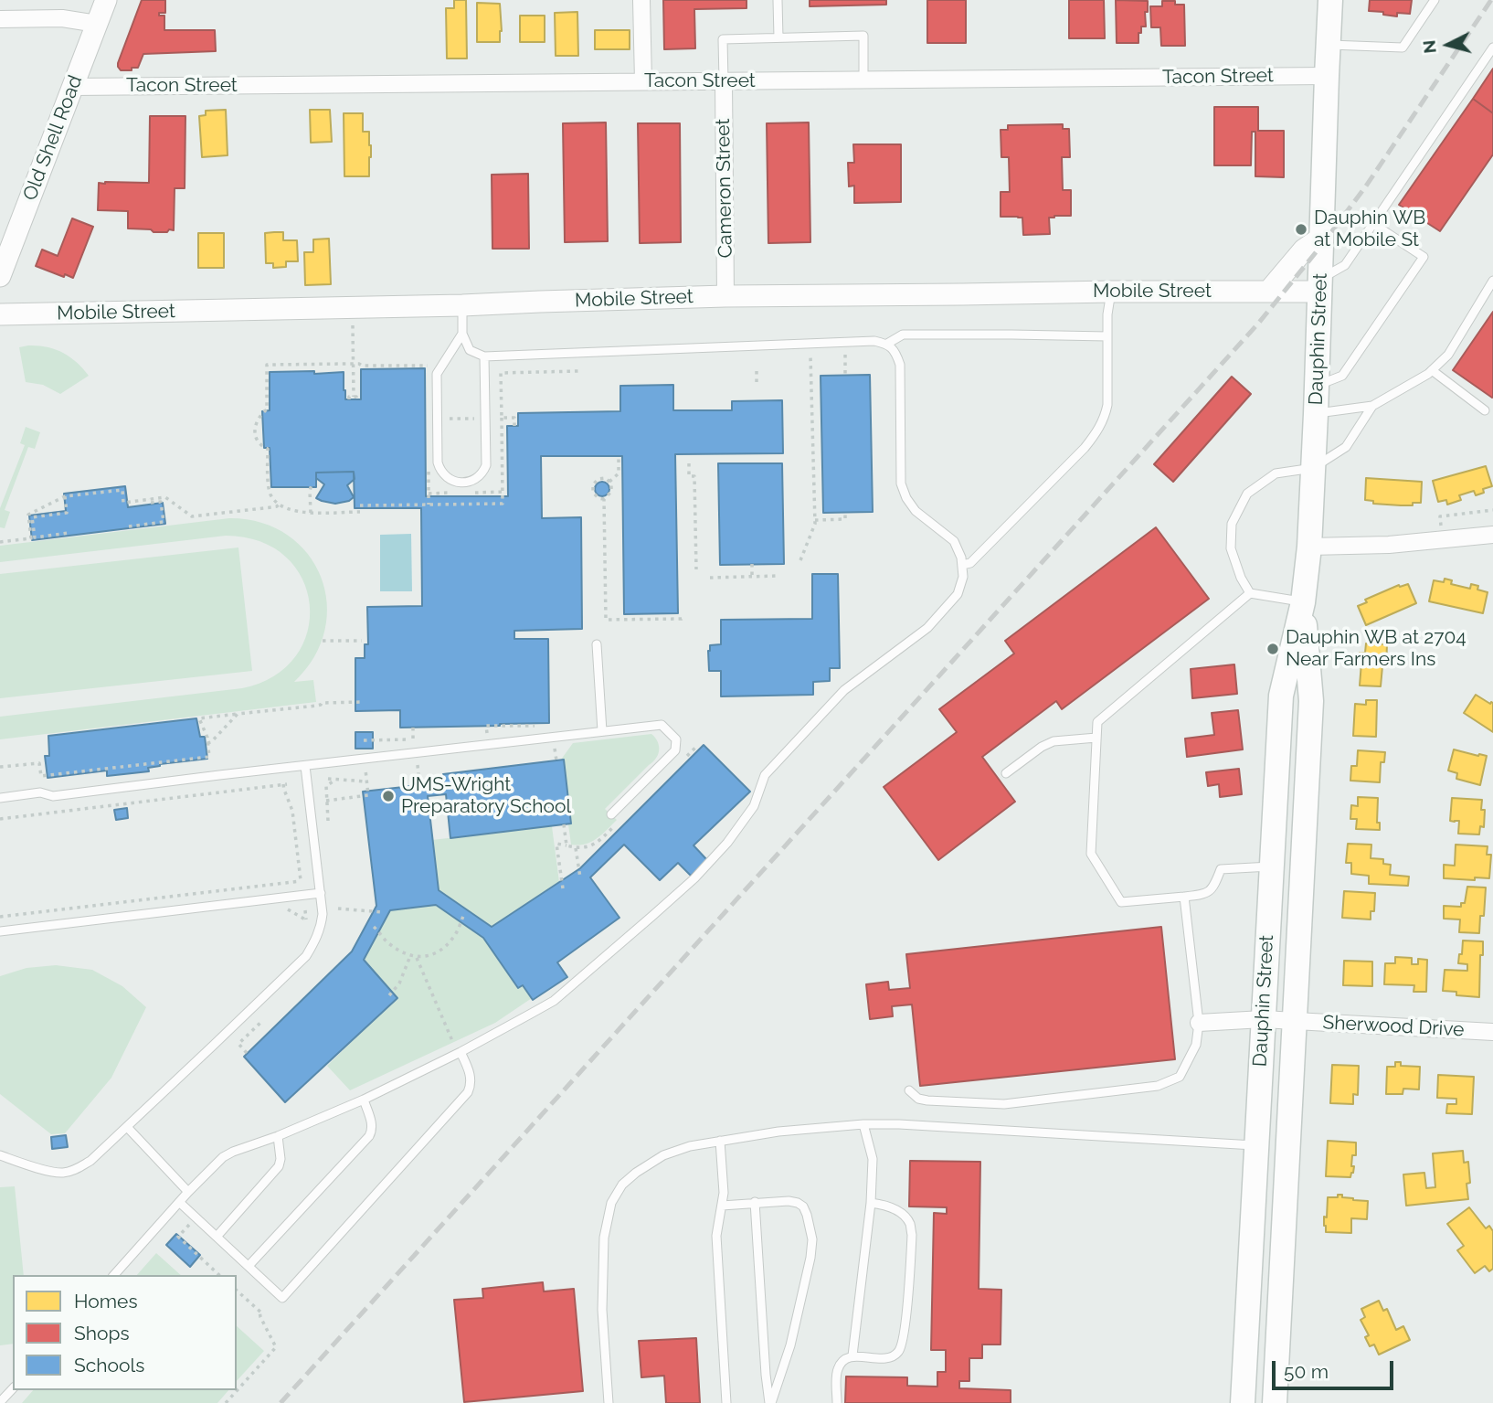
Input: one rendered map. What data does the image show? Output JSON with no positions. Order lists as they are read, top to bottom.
{
  "streets": {
    "main road": ["Dauphin Street"],
    "street": [
      "Tacon Street",
      "Old Shell Road",
      "Cameron Street",
      "Mobile Street",
      "Sherwood Drive"
    ]
  },
  "crossings": [
    ["Tacon Street", "Old Shell Road"],
    ["Tacon Street", "Cameron Street"],
    ["Tacon Street", "Dauphin Street"],
    ["Cameron Street", "Mobile Street"],
    ["Mobile Street", "Dauphin Street"],
    ["Dauphin Street", "Sherwood Drive"]
  ],
  "places": ["Dauphin WB at Mobile St", "Dauphin WB at 2704 Near Farmers Ins", "UMS-Wright Preparatory School"],
  "legend": ["Homes", "Shops", "Schools"],
  "scale_bar": "50 m",
  "north": "left"
}
